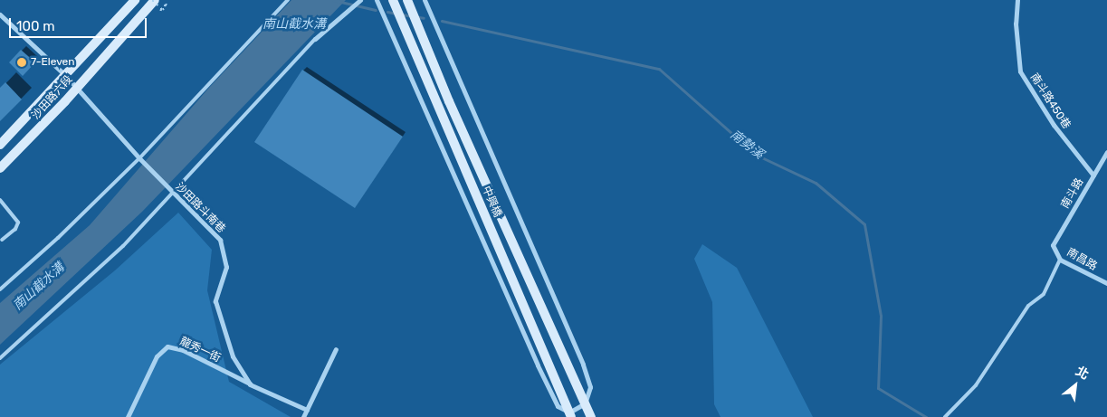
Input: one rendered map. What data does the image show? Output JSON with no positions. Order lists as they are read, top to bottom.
{
  "streets": {
    "main road": ["沙田路六段", "中興橋"],
    "street": [
      "南斗路450巷",
      "南斗路",
      "沙田路斗南巷",
      "南昌路",
      "龍秀一街"
    ]
  },
  "crossings": [
    ["沙田路六段", "沙田路斗南巷"],
    ["南斗路450巷", "南斗路"],
    ["南斗路", "南昌路"],
    ["沙田路斗南巷", "龍秀一街"]
  ],
  "water": ["南山截水溝", "南勢溪"],
  "places": ["7-Eleven"],
  "scale_bar": "100 m",
  "north": "top right"
}
